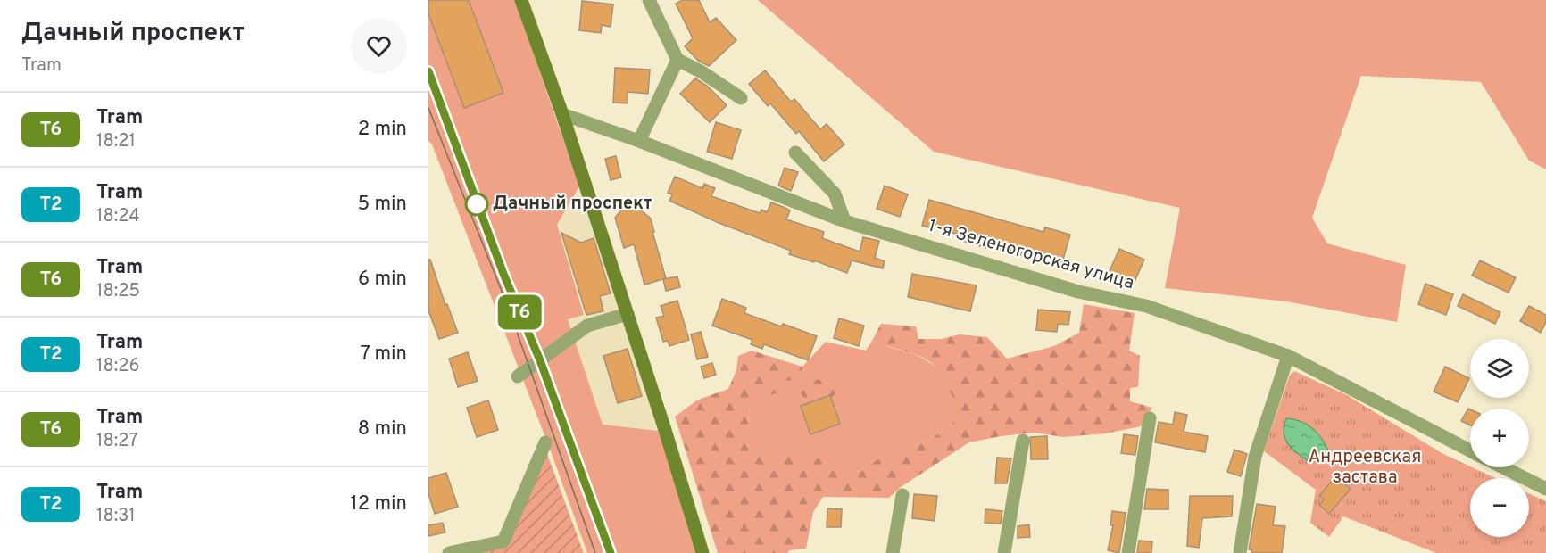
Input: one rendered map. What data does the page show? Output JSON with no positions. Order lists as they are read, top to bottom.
{
  "streets": {
    "street": ["1-я Зеленогорская улица"]
  },
  "parks": ["Андреевская застава"],
  "places": ["Дачный проспект"],
  "lines": ["tram line T6"],
  "page": {
    "heading": ["Дачный проспект", "Tram"],
    "on_map": "T6",
    "list": [
      {
        "mark": "T6",
        "name": "Tram",
        "note": "18:21",
        "value": "2 min"
      },
      {
        "mark": "T2",
        "name": "Tram",
        "note": "18:24",
        "value": "5 min"
      },
      {
        "mark": "T6",
        "name": "Tram",
        "note": "18:25",
        "value": "6 min"
      },
      {
        "mark": "T2",
        "name": "Tram",
        "note": "18:26",
        "value": "7 min"
      },
      {
        "mark": "T6",
        "name": "Tram",
        "note": "18:27",
        "value": "8 min"
      },
      {
        "mark": "T2",
        "name": "Tram",
        "note": "18:31",
        "value": "12 min"
      }
    ],
    "map_buttons": ["+", "−"]
  }
}
